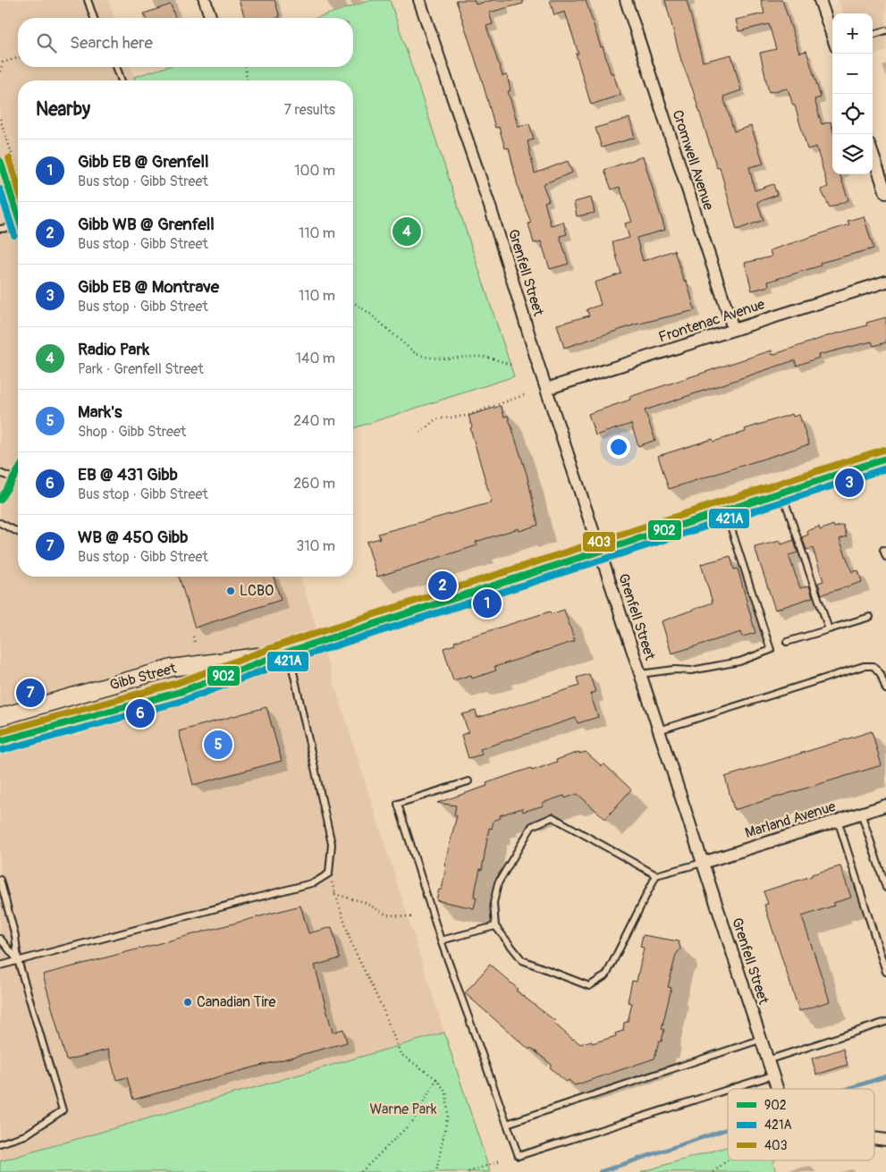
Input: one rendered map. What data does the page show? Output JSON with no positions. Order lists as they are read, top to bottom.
{
  "streets": {
    "main road": ["Gibb Street"],
    "street": [
      "Cromwell Avenue",
      "Grenfell Street",
      "Frontenac Avenue",
      "Marland Avenue"
    ]
  },
  "crossings": [
    ["Cromwell Avenue", "Frontenac Avenue"],
    ["Grenfell Street", "Frontenac Avenue"],
    ["Grenfell Street", "Gibb Street"],
    ["Grenfell Street", "Marland Avenue"]
  ],
  "parks": ["Warne Park"],
  "places": ["LCBO", "Canadian Tire"],
  "lines": ["transit line 403", "transit line 902", "transit line 421A"],
  "legend": ["902", "421A", "403"],
  "page": {
    "map_buttons": ["+", "−"],
    "search": "Search here",
    "heading": ["Nearby", "7 results"],
    "list": [
      {
        "mark": "1",
        "name": "Gibb EB @ Grenfell",
        "note": "Bus stop · Gibb Street",
        "value": "100 m"
      },
      {
        "mark": "2",
        "name": "Gibb WB @ Grenfell",
        "note": "Bus stop · Gibb Street",
        "value": "110 m"
      },
      {
        "mark": "3",
        "name": "Gibb EB @ Montrave",
        "note": "Bus stop · Gibb Street",
        "value": "110 m"
      },
      {
        "mark": "4",
        "name": "Radio Park",
        "note": "Park · Grenfell Street",
        "value": "140 m"
      },
      {
        "mark": "5",
        "name": "Mark's",
        "note": "Shop · Gibb Street",
        "value": "240 m"
      },
      {
        "mark": "6",
        "name": "EB @ 431 Gibb",
        "note": "Bus stop · Gibb Street",
        "value": "260 m"
      },
      {
        "mark": "7",
        "name": "WB @ 450 Gibb",
        "note": "Bus stop · Gibb Street",
        "value": "310 m"
      }
    ],
    "pins": [
      "4",
      "3",
      "2",
      "1",
      "7",
      "6",
      "5"
    ]
  }
}
